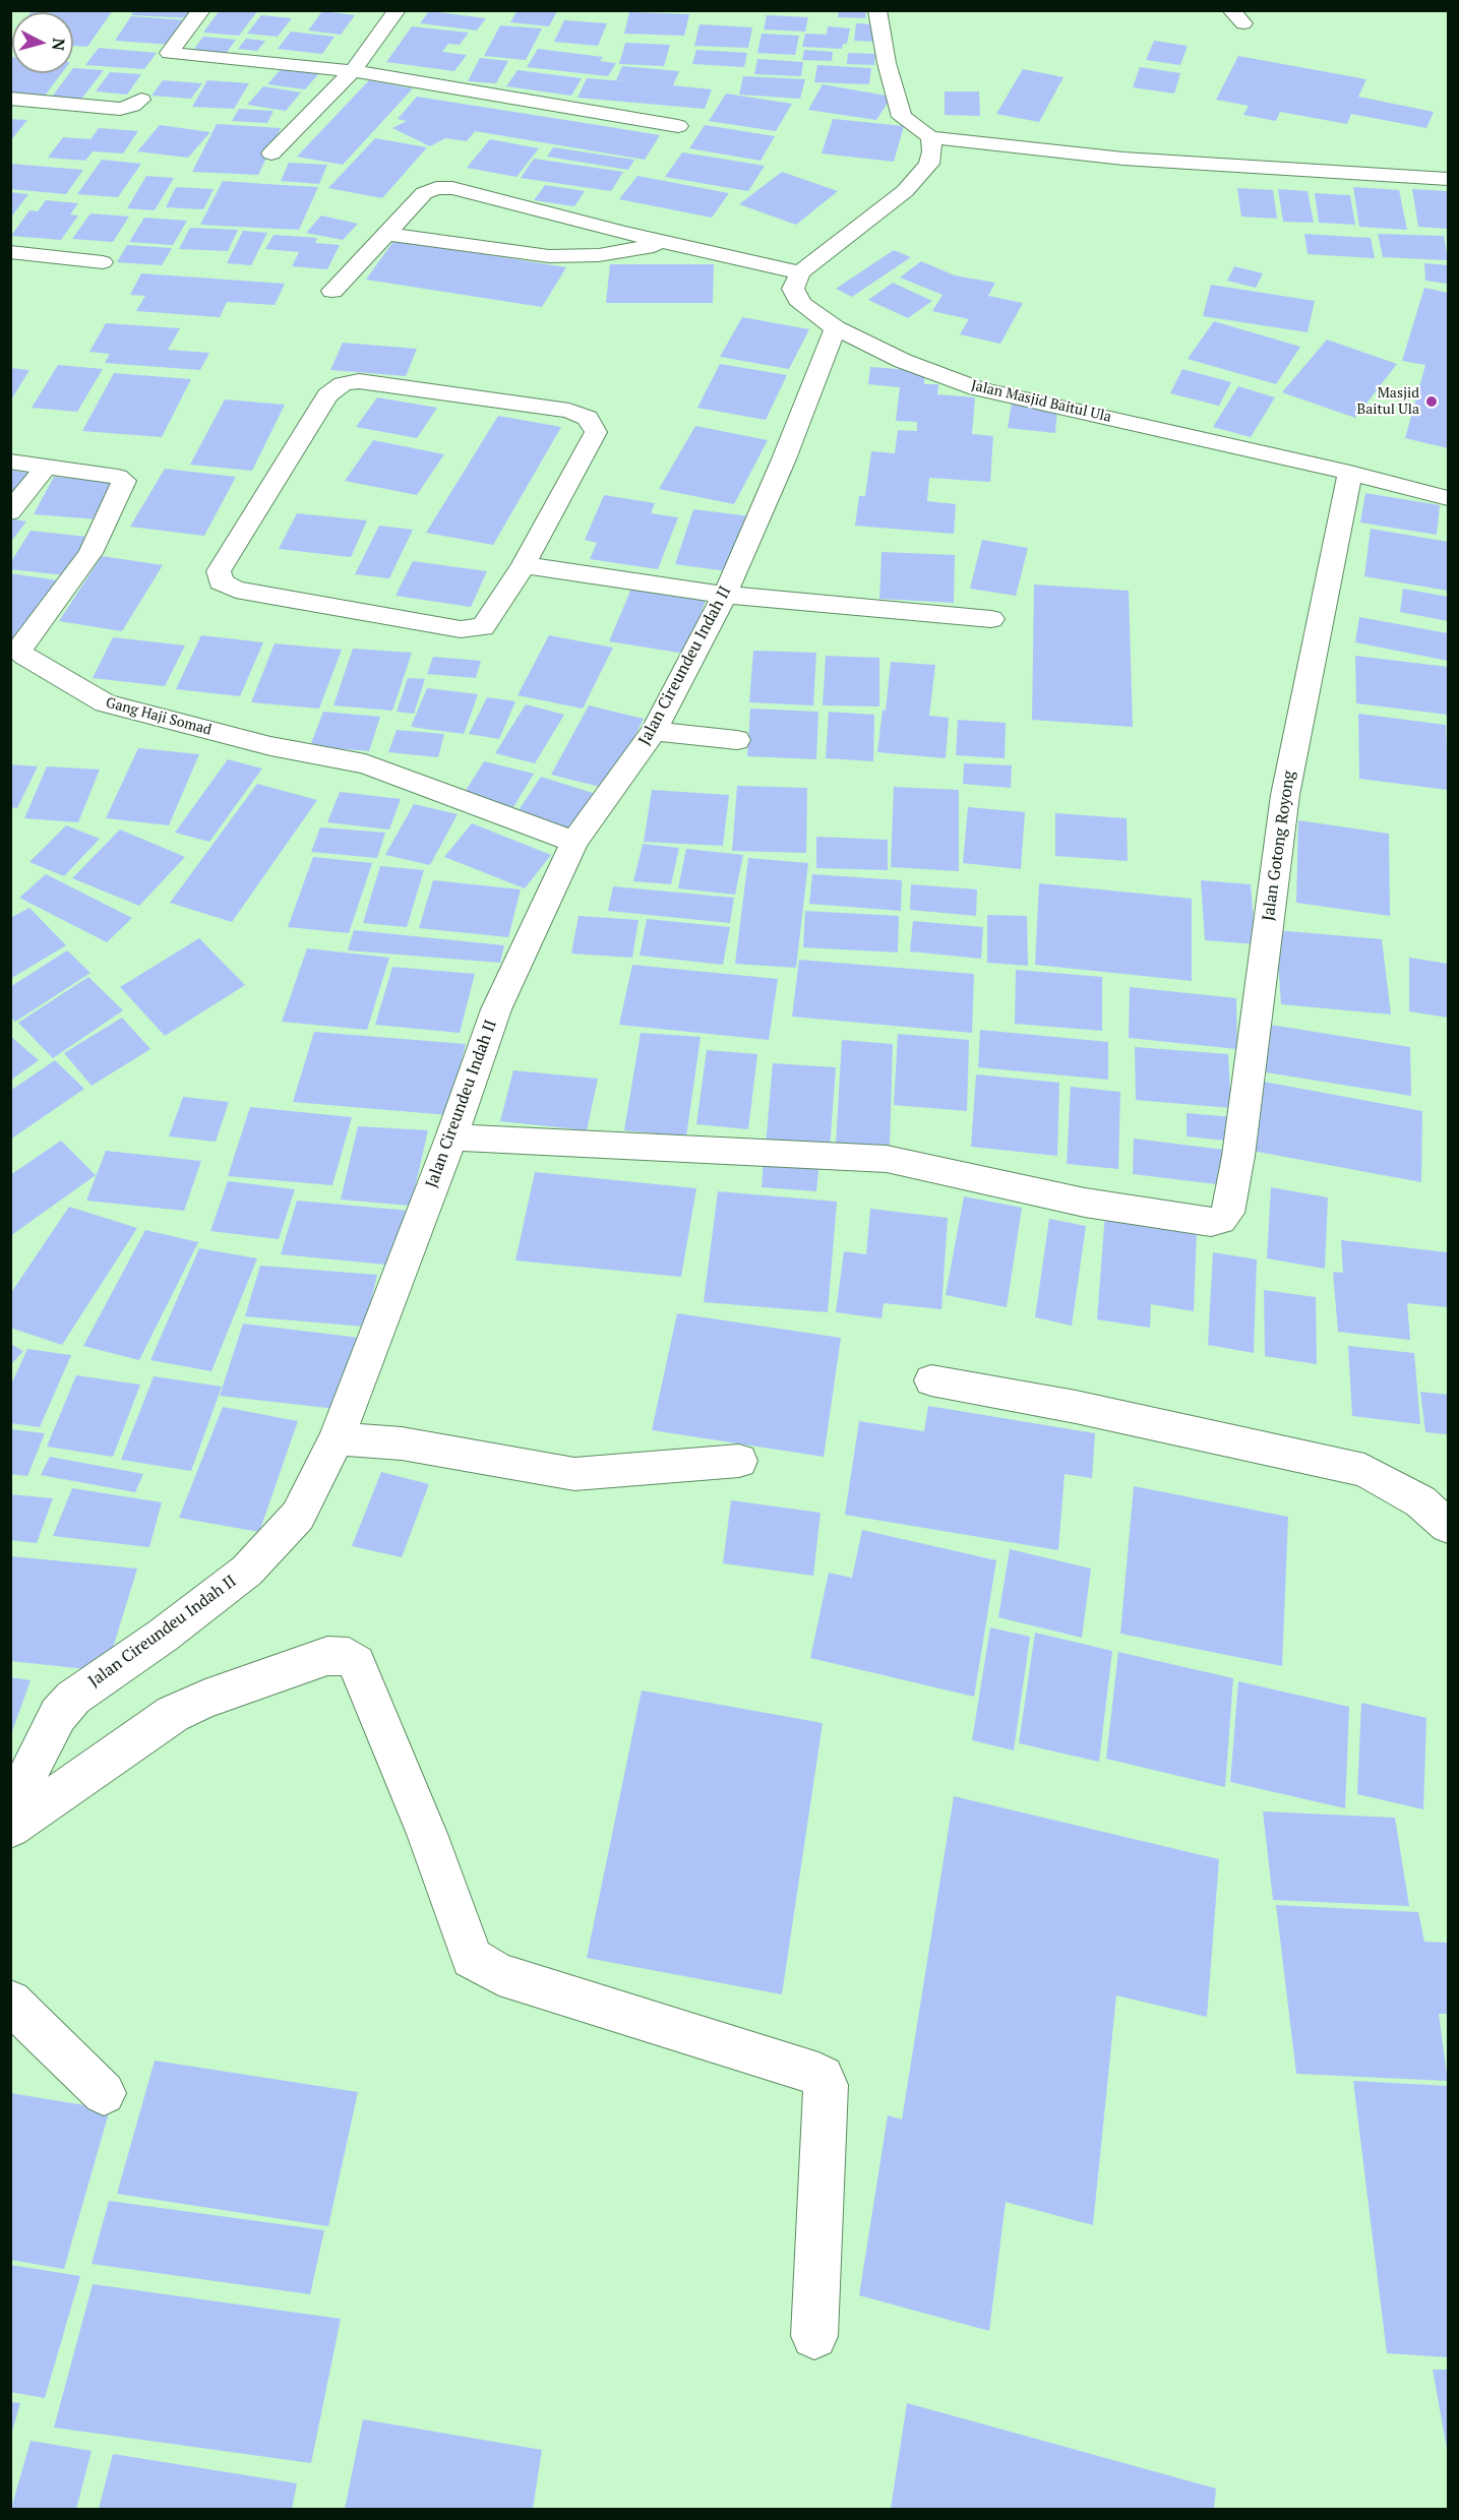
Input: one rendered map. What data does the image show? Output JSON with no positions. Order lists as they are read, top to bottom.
{
  "streets": {
    "street": [
      "Jalan Masjid Baitul Ula",
      "Jalan Cireundeu Indah II",
      "Gang Haji Somad",
      "Jalan Gotong Royong"
    ]
  },
  "crossings": [
    ["Jalan Masjid Baitul Ula", "Jalan Cireundeu Indah II"],
    ["Jalan Masjid Baitul Ula", "Jalan Gotong Royong"],
    ["Jalan Cireundeu Indah II", "Gang Haji Somad"],
    ["Jalan Cireundeu Indah II", "Jalan Gotong Royong"]
  ],
  "places": ["Masjid Baitul Ula"],
  "north": "right"
}
